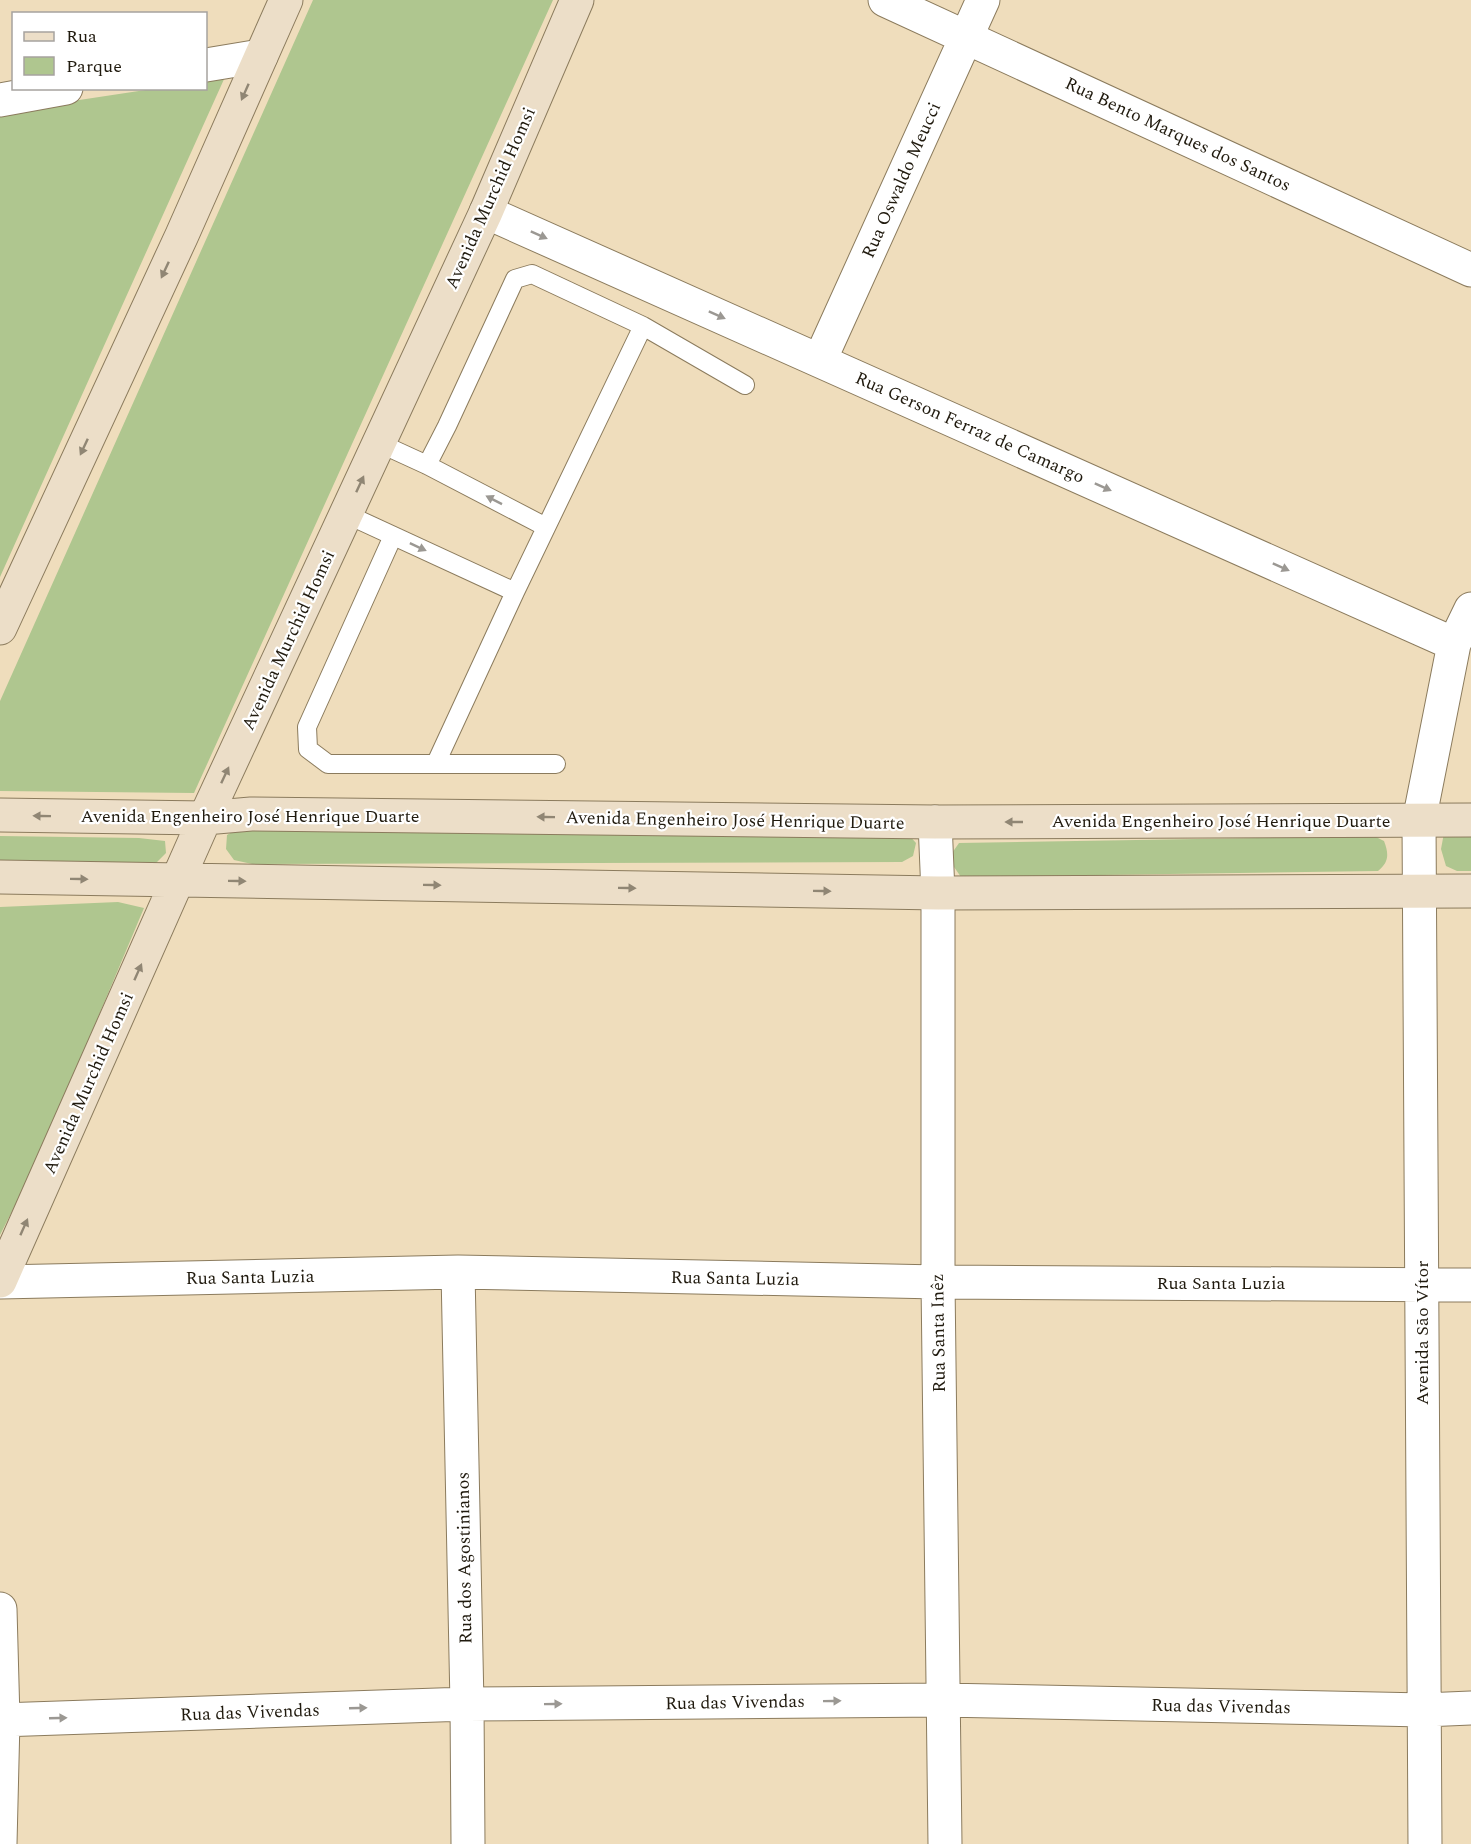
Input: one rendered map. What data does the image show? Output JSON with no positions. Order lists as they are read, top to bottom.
{
  "streets": {
    "street": [
      "Rua Bento Marques dos Santos",
      "Rua Oswaldo Meucci",
      "Avenida Murchid Homsi",
      "Rua Gerson Ferraz de Camargo",
      "Avenida Engenheiro José Henrique Duarte",
      "Rua Santa Luzia",
      "Rua Santa Inêz",
      "Avenida São Vítor",
      "Rua dos Agostinianos",
      "Rua das Vivendas"
    ]
  },
  "crossings": [
    ["Rua Bento Marques dos Santos", "Rua Oswaldo Meucci"],
    ["Rua Oswaldo Meucci", "Rua Gerson Ferraz de Camargo"],
    ["Avenida Murchid Homsi", "Rua Gerson Ferraz de Camargo"],
    ["Avenida Murchid Homsi", "Avenida Engenheiro José Henrique Duarte"],
    ["Avenida Murchid Homsi", "Rua Santa Luzia"],
    ["Rua Gerson Ferraz de Camargo", "Avenida São Vítor"],
    ["Avenida Engenheiro José Henrique Duarte", "Rua Santa Inêz"],
    ["Avenida Engenheiro José Henrique Duarte", "Avenida São Vítor"],
    ["Rua Santa Luzia", "Rua Santa Inêz"],
    ["Rua Santa Luzia", "Avenida São Vítor"],
    ["Rua Santa Luzia", "Rua dos Agostinianos"],
    ["Rua Santa Inêz", "Rua das Vivendas"],
    ["Avenida São Vítor", "Rua das Vivendas"],
    ["Rua dos Agostinianos", "Rua das Vivendas"]
  ],
  "one_way": ["Rua Gerson Ferraz de Camargo", "Rua das Vivendas"],
  "legend": ["Rua", "Parque"]
}
